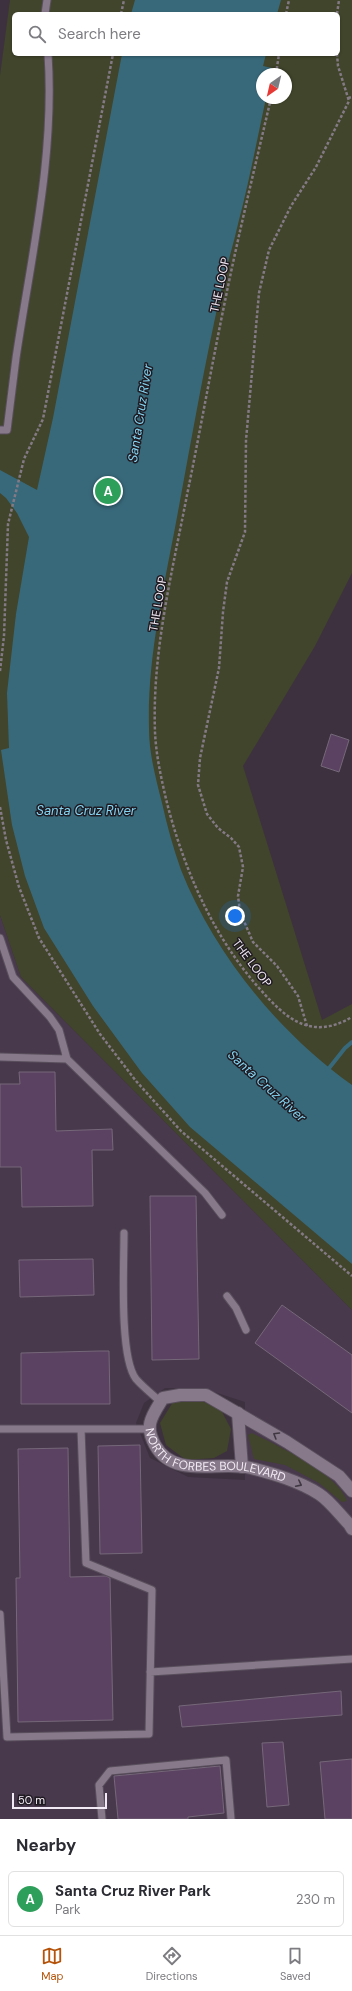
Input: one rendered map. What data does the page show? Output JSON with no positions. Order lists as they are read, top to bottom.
{
  "streets": {
    "street": ["NORTH FORBES BOULEVARD"],
    "path": ["THE LOOP"]
  },
  "water": ["Santa Cruz River"],
  "scale_bar": "50 m",
  "north": "bottom left",
  "page": {
    "search": "Search here",
    "pins": "A",
    "scale": "50 m",
    "heading": "Nearby",
    "list": [
      {
        "mark": "A",
        "name": "Santa Cruz River Park",
        "note": "Park",
        "value": "230 m"
      }
    ],
    "nav": ["Map", "Directions", "Saved"]
  }
}
